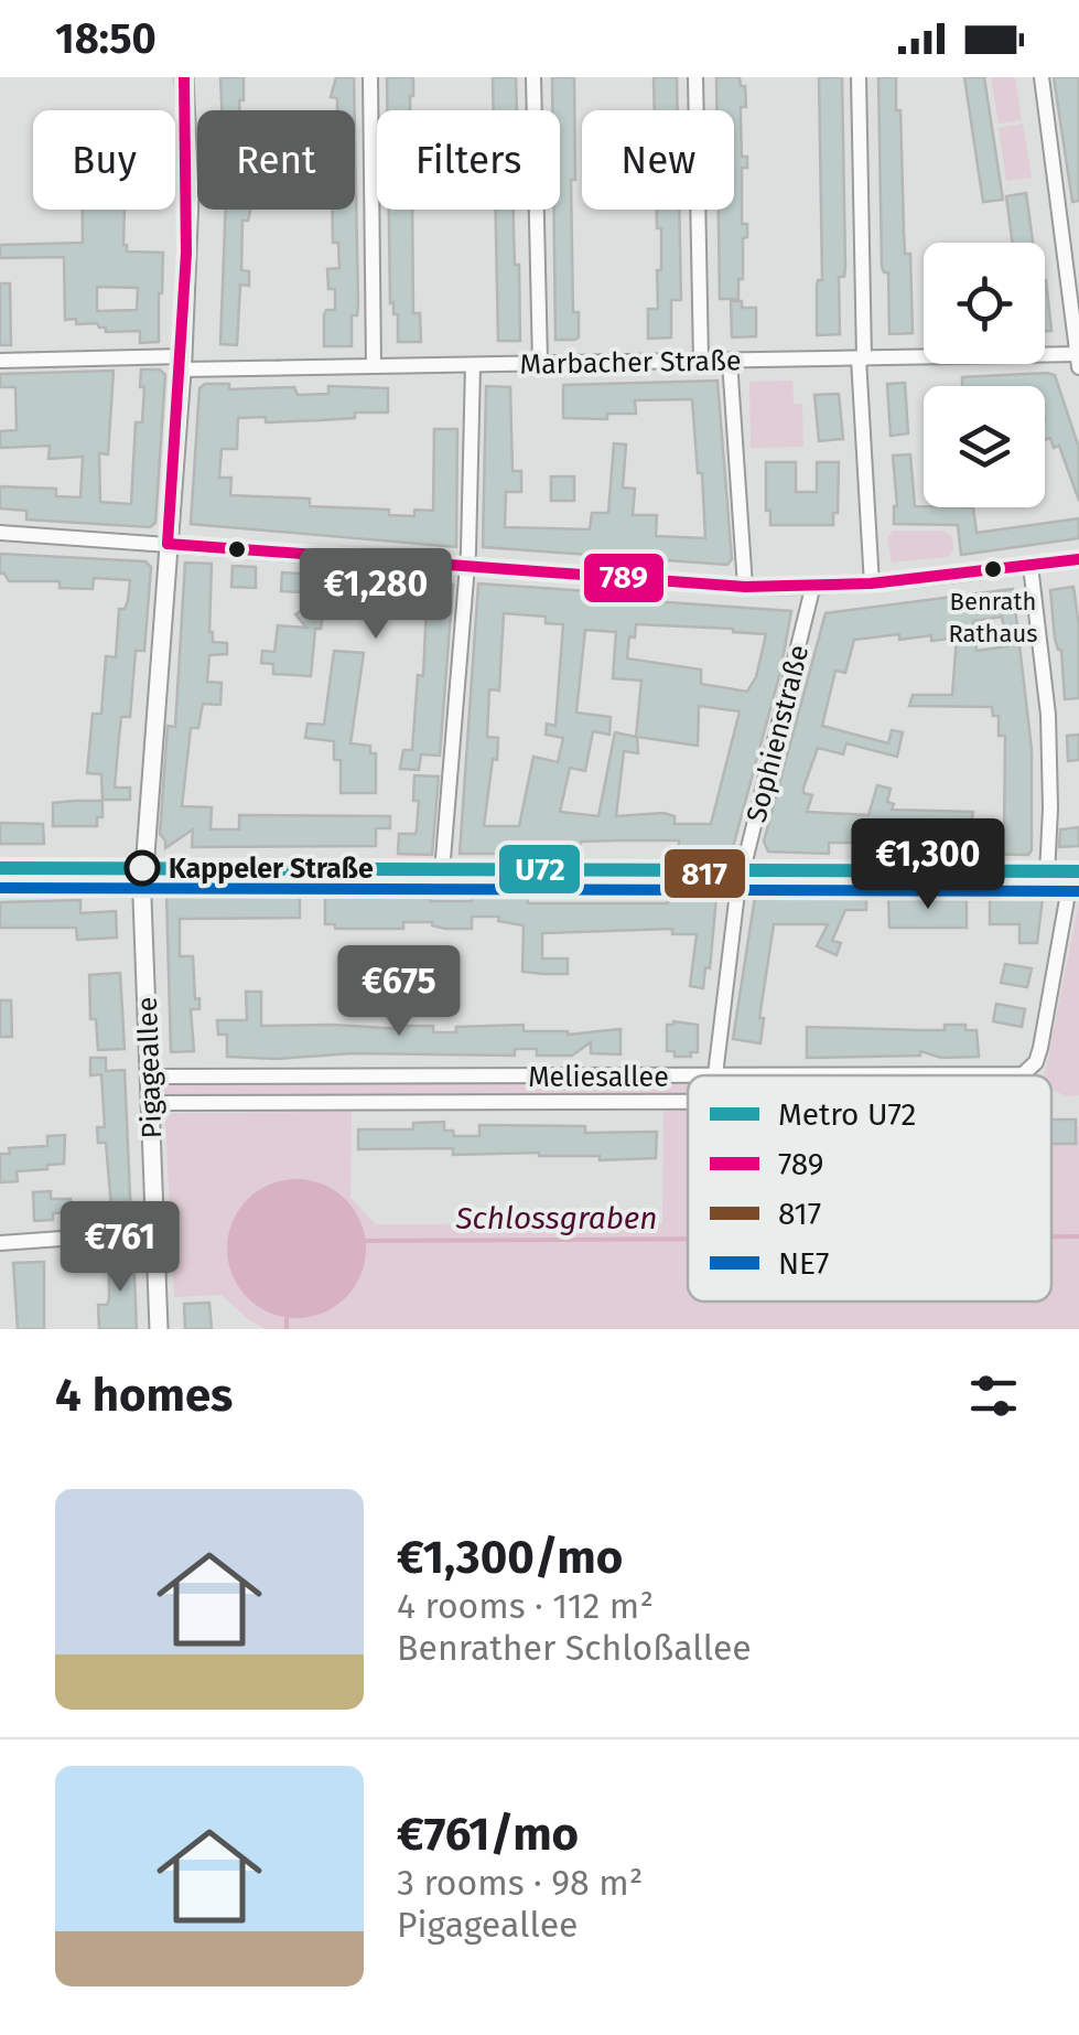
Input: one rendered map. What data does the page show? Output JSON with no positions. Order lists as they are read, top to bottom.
{
  "streets": {
    "street": [
      "Marbacher Straße",
      "Sophienstraße",
      "Pigageallee",
      "Meliesallee"
    ]
  },
  "crossings": [
    ["Pigageallee", "Meliesallee"]
  ],
  "water": ["Schlossgraben"],
  "places": ["Benrath Rathaus", "Kappeler Straße"],
  "lines": [
    "transit line 789",
    "metro line U72",
    "transit line 817",
    "transit line NE7"
  ],
  "legend": [
    "Metro U72",
    "789",
    "817",
    "NE7"
  ],
  "page": {
    "status": "18:50",
    "chip": [
      "Buy",
      "Rent",
      "Filters",
      "New"
    ],
    "price": [
      "€1,280",
      "€1,300",
      "€675",
      "€761"
    ],
    "heading": "4 homes",
    "list": [
      {
        "name": "€1,300/mo",
        "note": "4 rooms · 112 m² · Benrather Schloßallee"
      },
      {
        "name": "€761/mo",
        "note": "3 rooms · 98 m² · Pigageallee"
      }
    ]
  }
}
